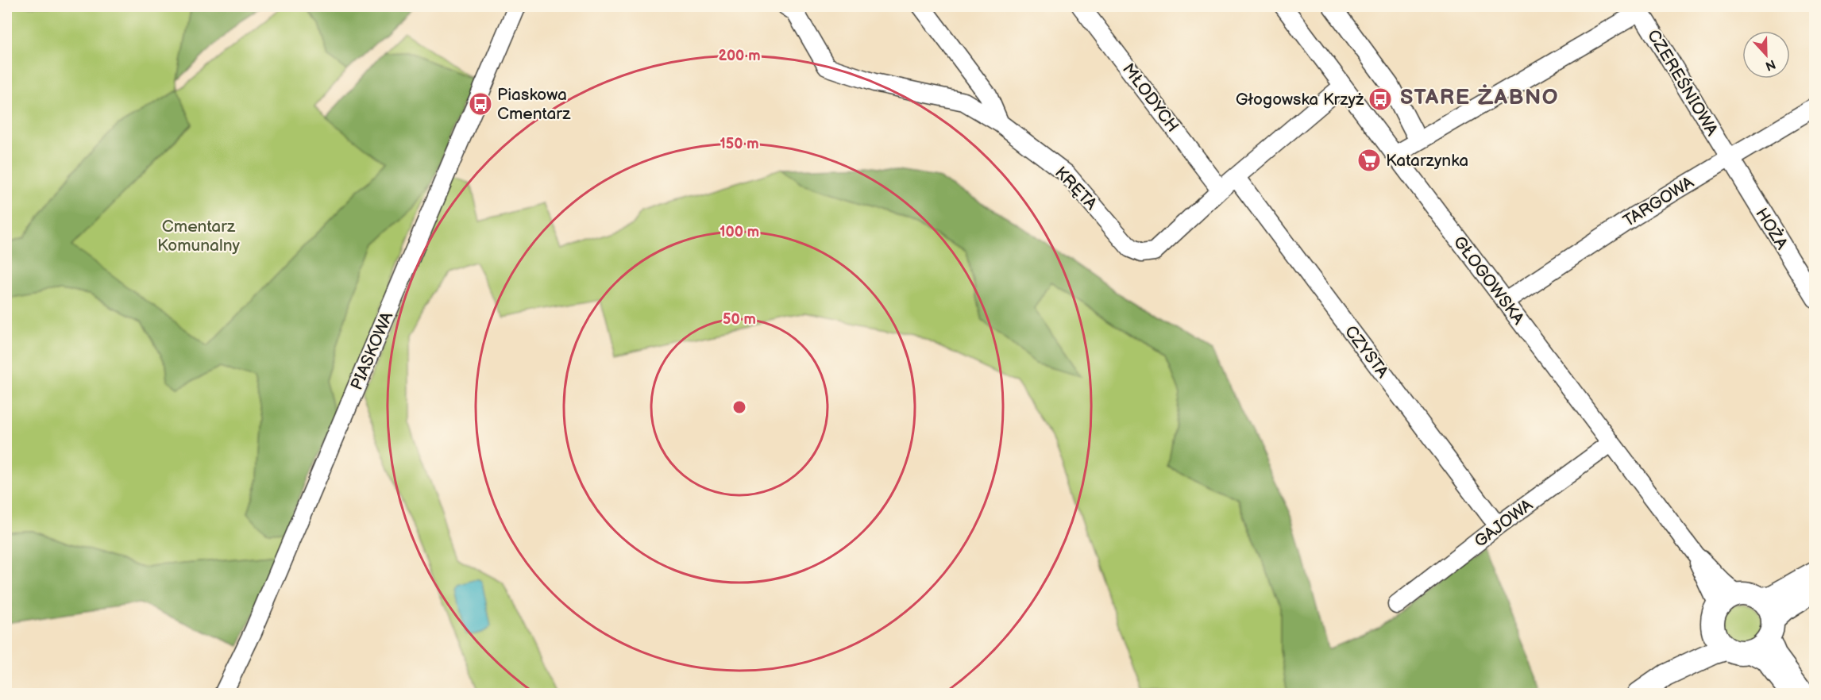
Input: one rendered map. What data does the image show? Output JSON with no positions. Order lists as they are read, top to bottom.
{
  "streets": {
    "street": [
      "CZEREŚNIOWA",
      "MŁODYCH",
      "KRĘTA",
      "TARGOWA",
      "HOŻA",
      "GŁOGOWSKA",
      "PIASKOWA",
      "CZYSTA",
      "GAJOWA"
    ]
  },
  "crossings": [
    ["CZEREŚNIOWA", "TARGOWA"],
    ["CZEREŚNIOWA", "HOŻA"],
    ["MŁODYCH", "KRĘTA"],
    ["KRĘTA", "GŁOGOWSKA"],
    ["KRĘTA", "CZYSTA"],
    ["TARGOWA", "HOŻA"],
    ["TARGOWA", "GŁOGOWSKA"],
    ["GŁOGOWSKA", "GAJOWA"],
    ["CZYSTA", "GAJOWA"]
  ],
  "districts": ["STARE ŻABNO"],
  "parks": ["Cmentarz Komunalny"],
  "places": {
    "bus stop": ["Głogowska Krzyż", "Piaskowa Cmentarz"],
    "supermarket": ["Katarzynka"]
  },
  "north": "bottom",
  "rings": [
    "200 m",
    "150 m",
    "100 m",
    "50 m"
  ]
}
